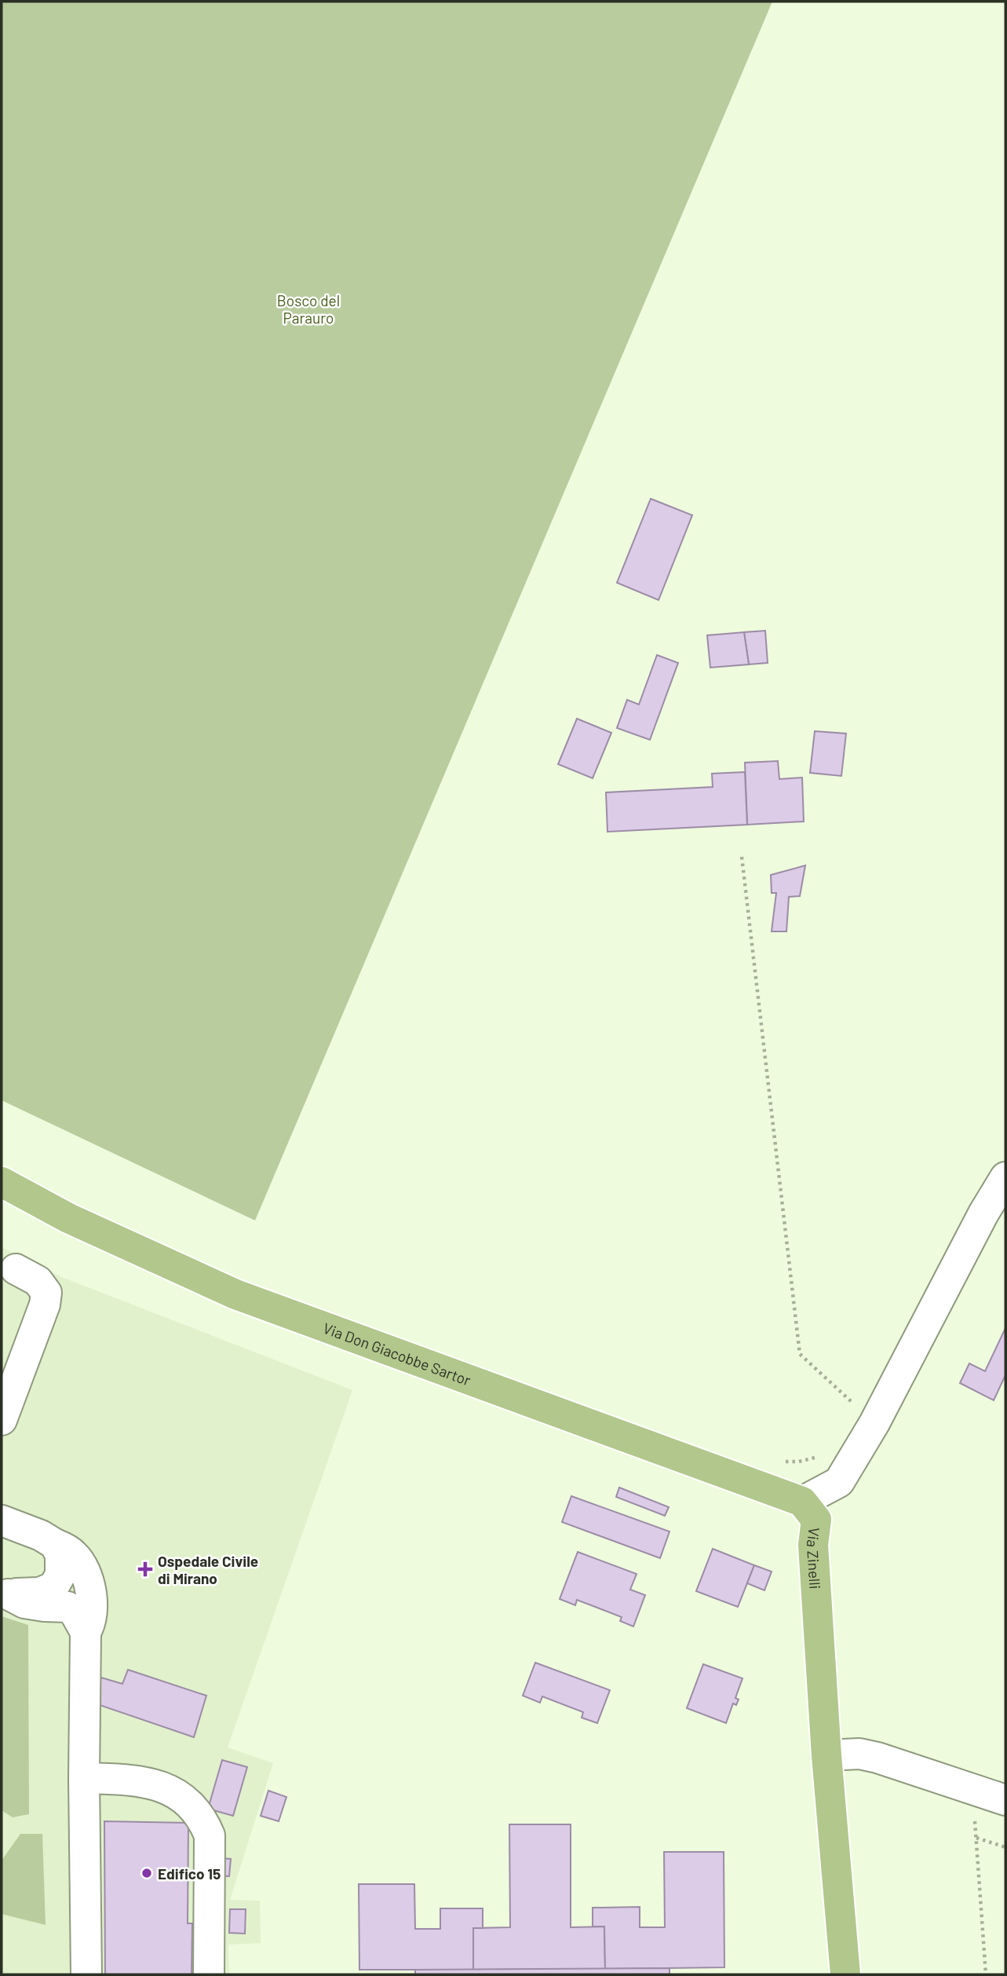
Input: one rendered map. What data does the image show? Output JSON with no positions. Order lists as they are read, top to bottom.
{
  "streets": {
    "main road": ["Via Don Giacobbe Sartor", "Via Zinelli"]
  },
  "crossings": [
    ["Via Don Giacobbe Sartor", "Via Zinelli"]
  ],
  "parks": ["Bosco del Parauro"],
  "places": {
    "health": ["Ospedale Civile di Mirano"],
    "other": ["Edifico 15"]
  }
}
